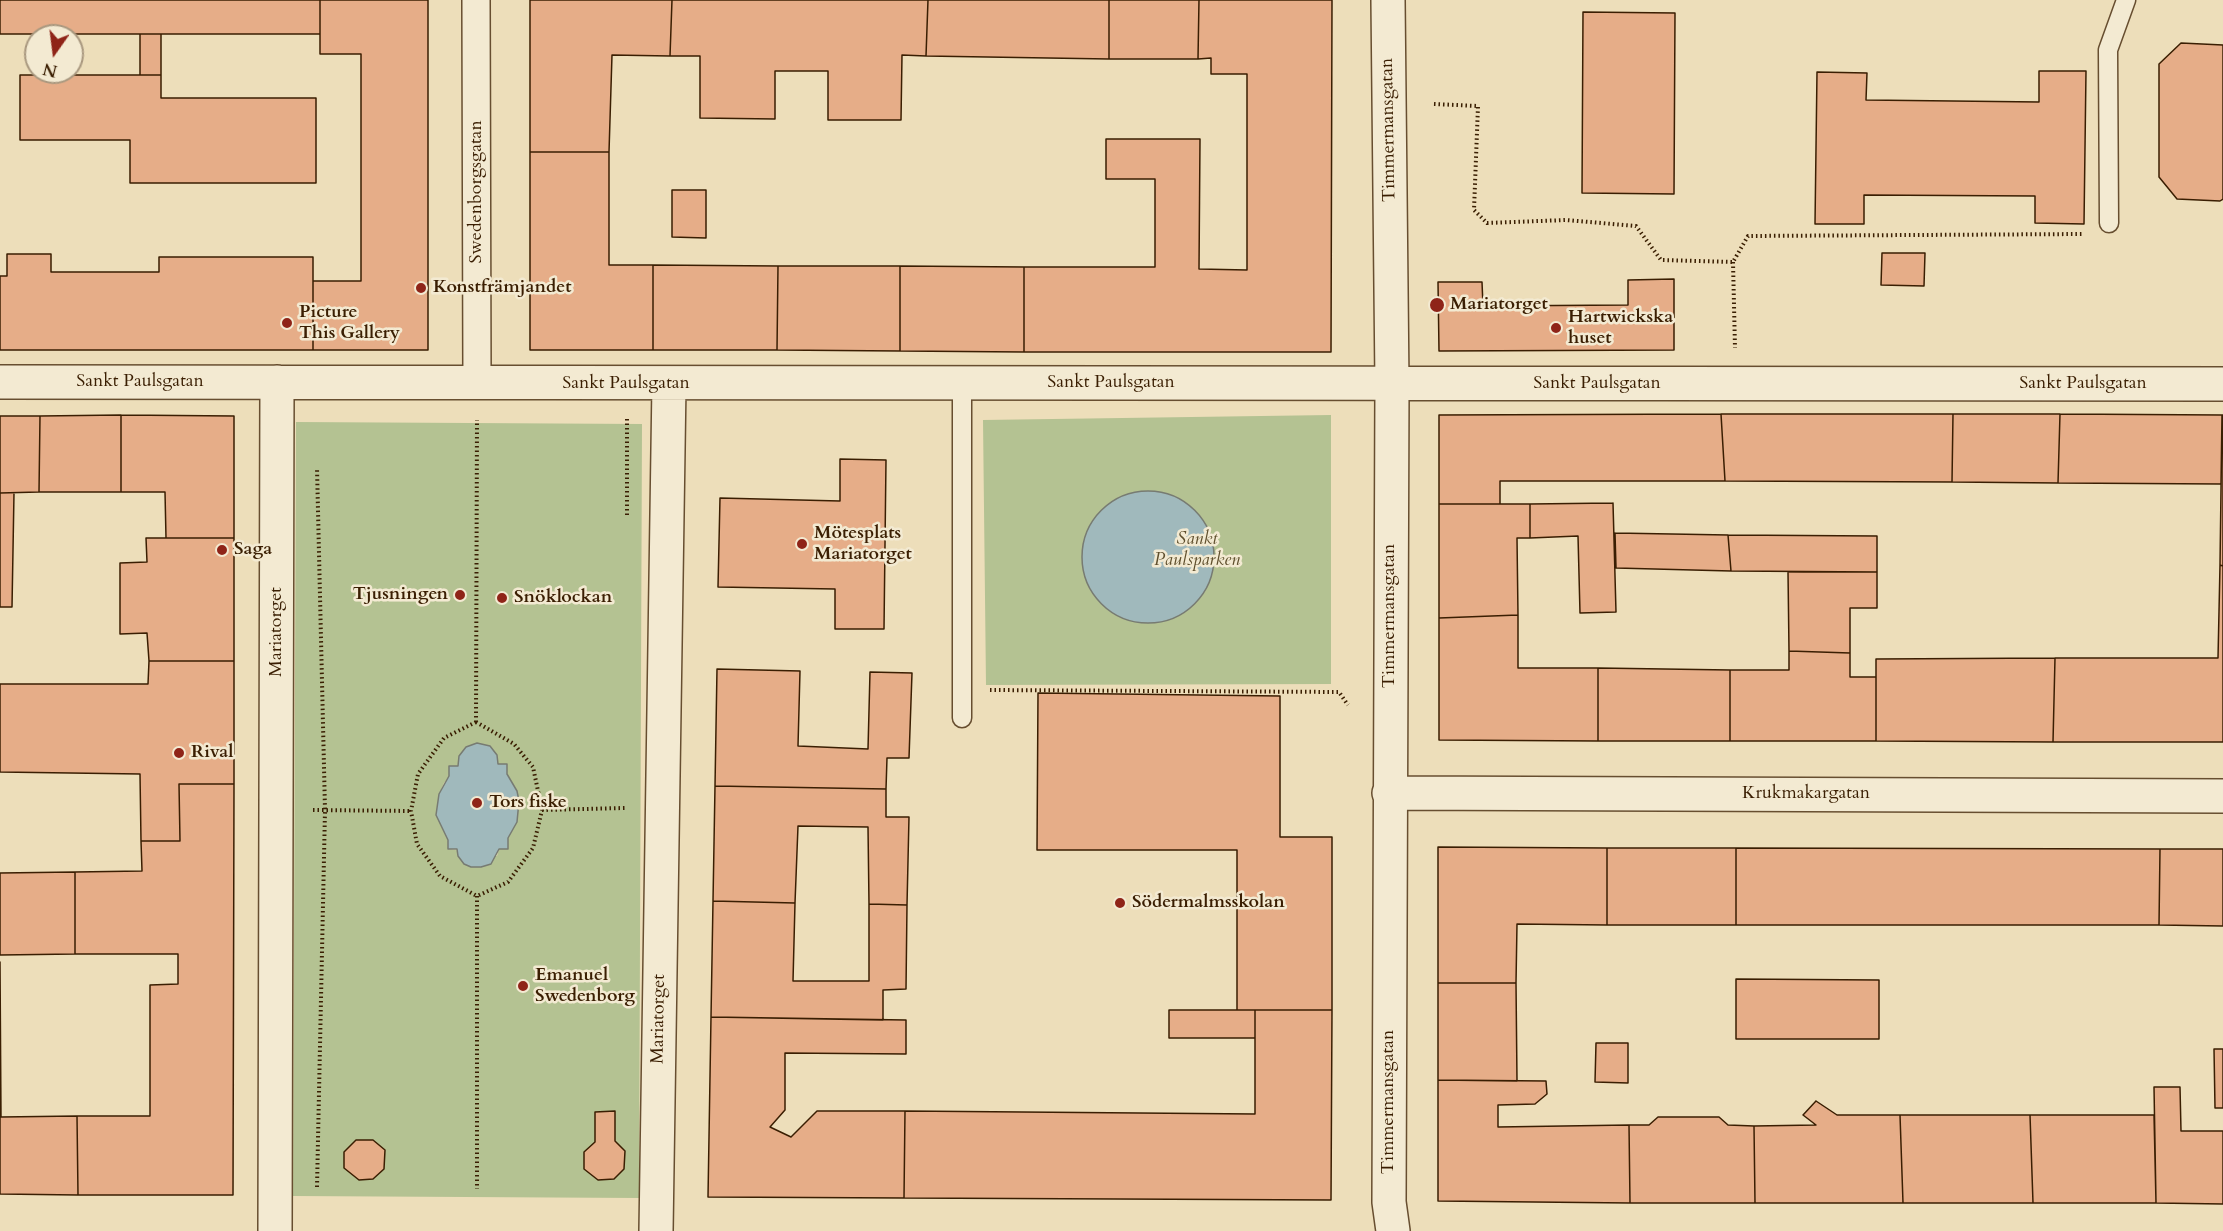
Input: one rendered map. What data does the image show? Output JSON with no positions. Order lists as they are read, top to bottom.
{
  "streets": {
    "street": [
      "Timmermansgatan",
      "Swedenborgsgatan",
      "Sankt Paulsgatan",
      "Mariatorget",
      "Krukmakargatan"
    ]
  },
  "crossings": [
    ["Timmermansgatan", "Sankt Paulsgatan"],
    ["Timmermansgatan", "Krukmakargatan"],
    ["Swedenborgsgatan", "Sankt Paulsgatan"],
    ["Sankt Paulsgatan", "Mariatorget"]
  ],
  "parks": ["Sankt Paulsparken"],
  "places": [
    "Konstfrämjandet",
    "Mariatorget",
    "Picture This Gallery",
    "Hartwickska huset",
    "Mötesplats Mariatorget",
    "Saga",
    "Tjusningen",
    "Snöklockan",
    "Rival",
    "Tors fiske",
    "Södermalmsskolan",
    "Emanuel Swedenborg"
  ],
  "north": "bottom"
}
